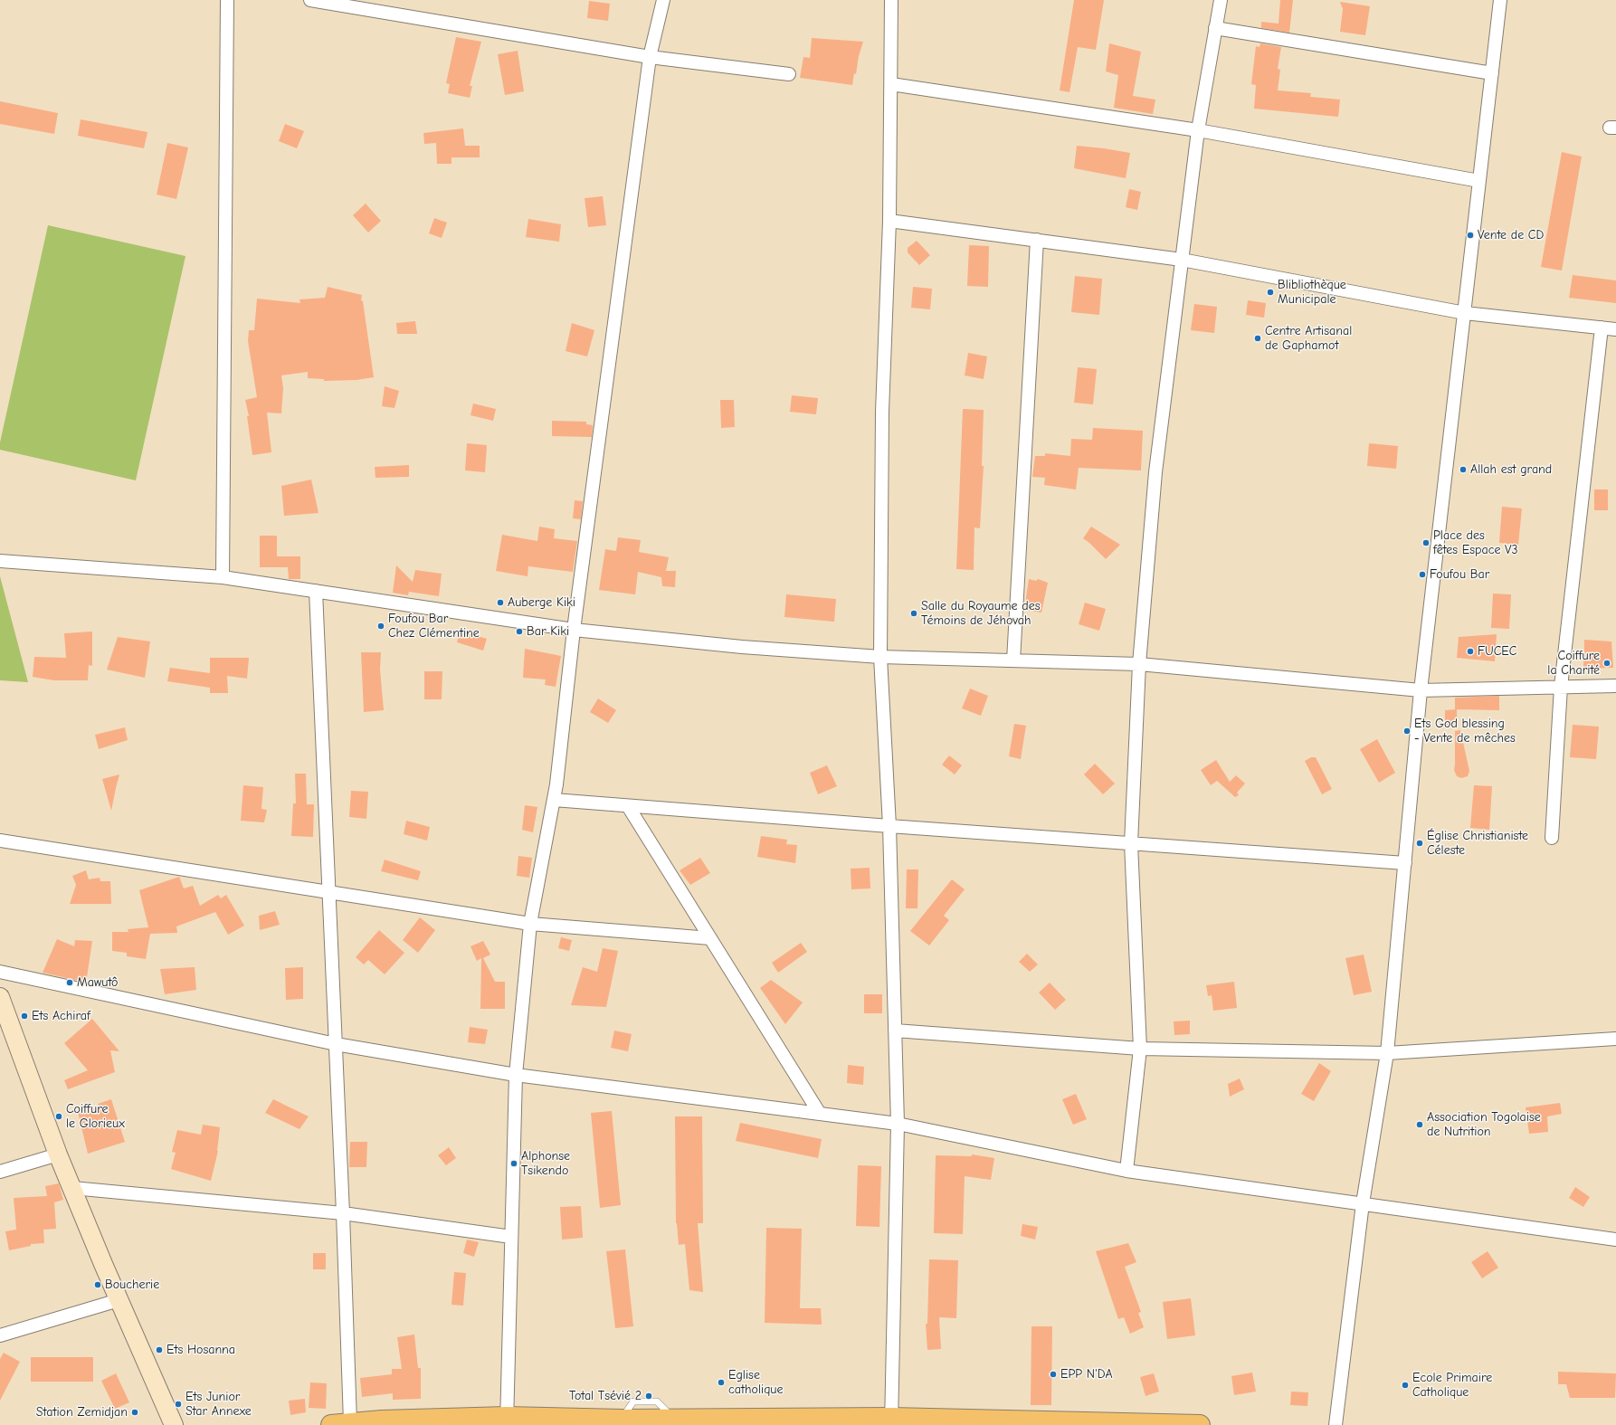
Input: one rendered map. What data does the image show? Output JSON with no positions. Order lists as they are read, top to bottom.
{
  "places": [
    "Vente de CD",
    "Blibliothèque Municipale",
    "Centre Artisanal de Gaphamot",
    "Allah est grand",
    "Place des fêtes Espace V3",
    "Foufou Bar",
    "Auberge Kiki",
    "Salle du Royaume des Témoins de Jéhovah",
    "Foufou Bar Chez Clémentine",
    "Bar Kiki",
    "FUCEC",
    "Coiffure la Charité",
    "Ets God blessing - Vente de mêches",
    "Église Christianiste Céleste",
    "Mawutô",
    "Ets Achiraf",
    "Coiffure le Glorieux",
    "Association Togolaise de Nutrition",
    "Alphonse Tsikendo",
    "Boucherie",
    "Ets Hosanna",
    "EPP N'DA",
    "Eglise catholique",
    "Ecole Primaire Catholique",
    "Total Tsévié 2",
    "Ets Junior Star Annexe",
    "Station Zemidjan"
  ]
}
